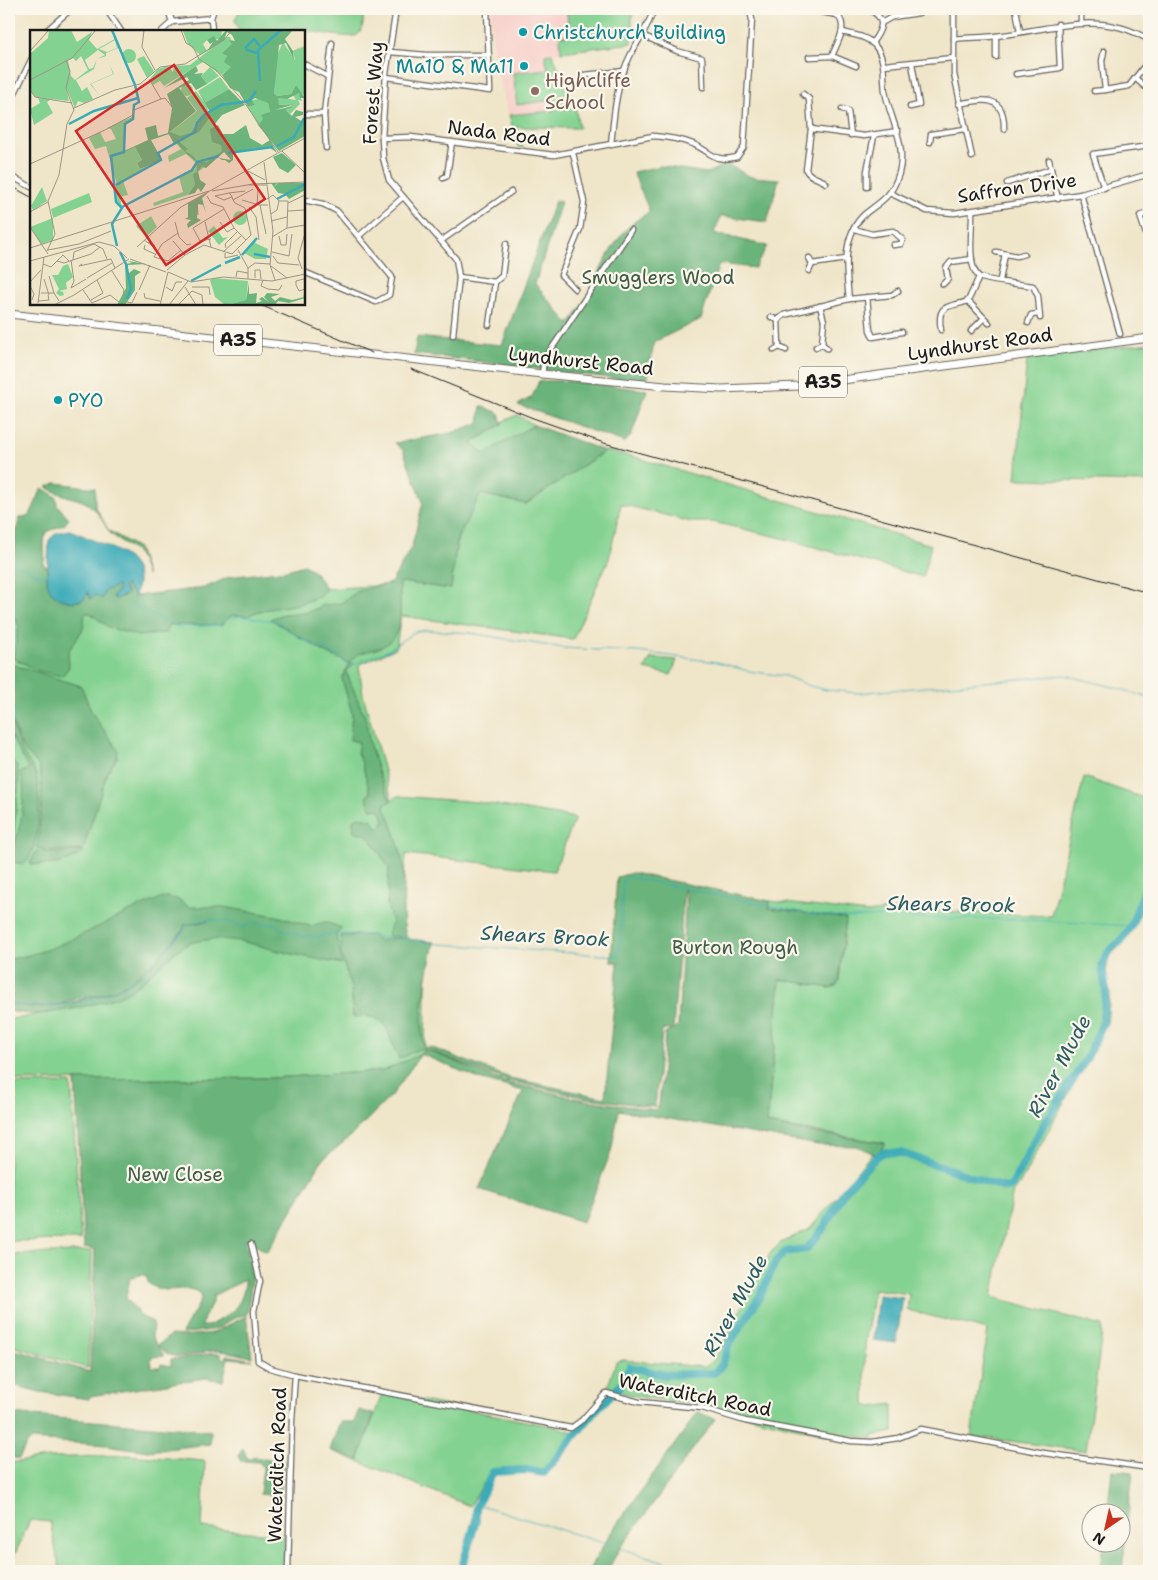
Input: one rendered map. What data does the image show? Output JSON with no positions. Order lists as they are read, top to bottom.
{
  "streets": {
    "main road": ["A35", "Lyndhurst Road"],
    "street": [
      "Forest Way",
      "Nada Road",
      "Saffron Drive",
      "Waterditch Road"
    ]
  },
  "crossings": [
    ["Forest Way", "Nada Road"]
  ],
  "water": ["Shears Brook", "River Mude"],
  "parks": ["Smugglers Wood", "Burton Rough", "New Close"],
  "places": [
    "Christchurch Building",
    "Ma10 & Ma11",
    "Highcliffe School",
    "PYO"
  ],
  "north": "bottom left"
}
